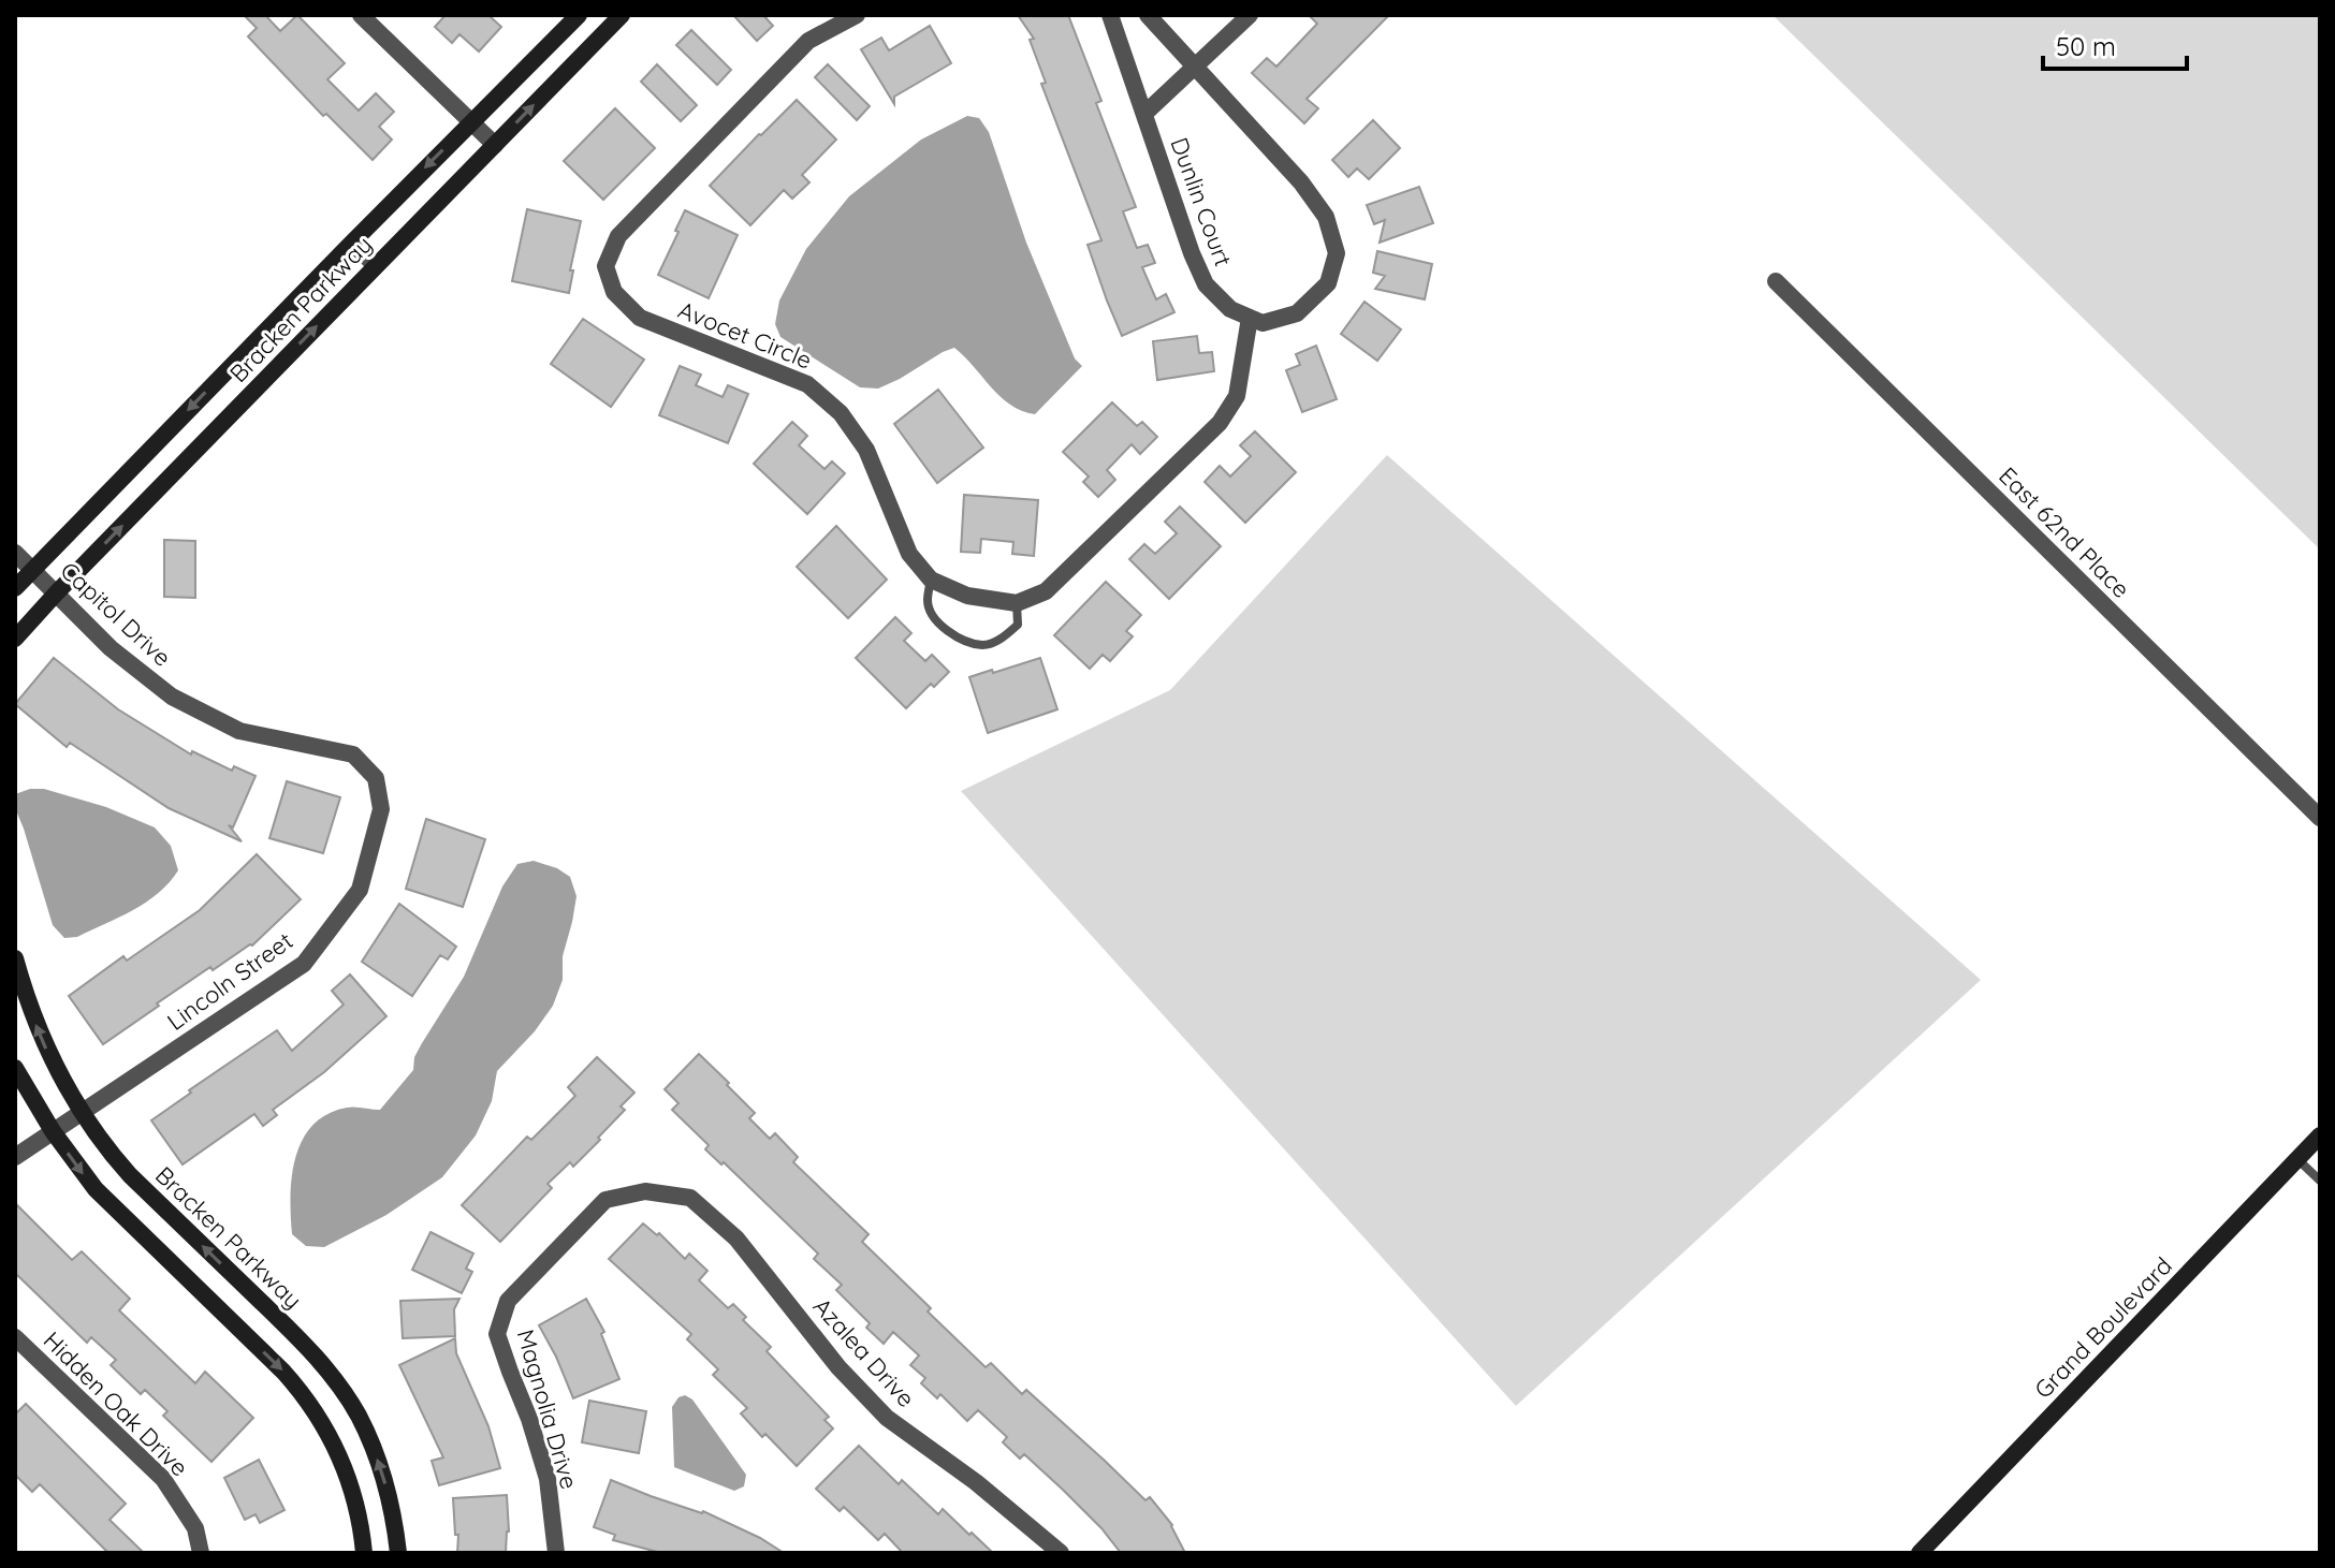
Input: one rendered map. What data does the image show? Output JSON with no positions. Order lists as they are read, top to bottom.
{
  "streets": {
    "street": [
      "Dunlin Court",
      "Bracken Parkway",
      "Avocet Circle",
      "East 62nd Place",
      "Capitol Drive",
      "Lincoln Street",
      "Grand Boulevard",
      "Azalea Drive",
      "Hidden Oak Drive",
      "Magnolia Drive"
    ]
  },
  "crossings": [
    ["Bracken Parkway", "Capitol Drive"],
    ["Bracken Parkway", "Lincoln Street"],
    ["Capitol Drive", "Lincoln Street"],
    ["Azalea Drive", "Magnolia Drive"]
  ],
  "scale_bar": "50 m"
}
